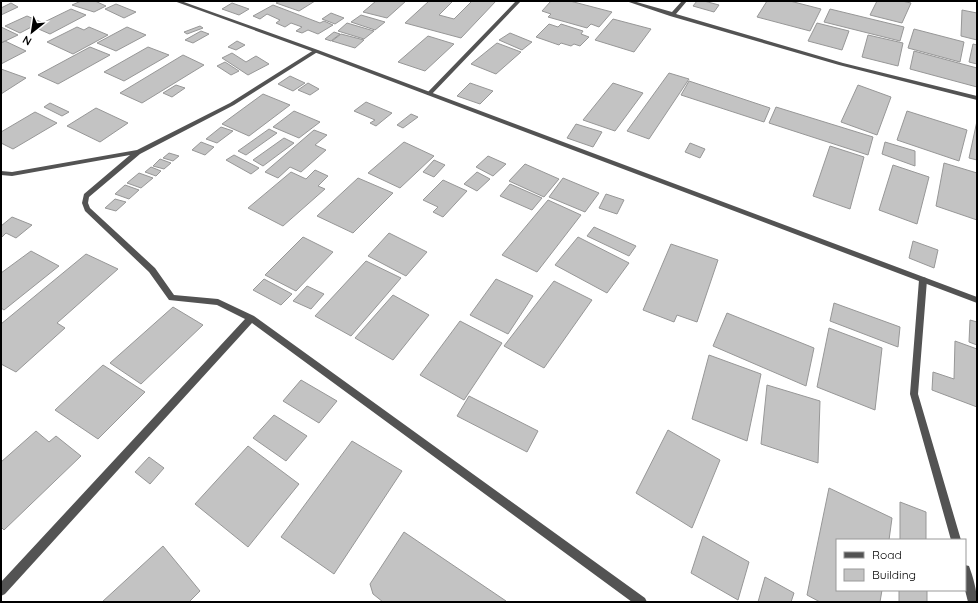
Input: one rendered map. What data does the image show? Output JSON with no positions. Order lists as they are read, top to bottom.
{
  "legend": ["Road", "Building"],
  "north": "bottom left"
}
